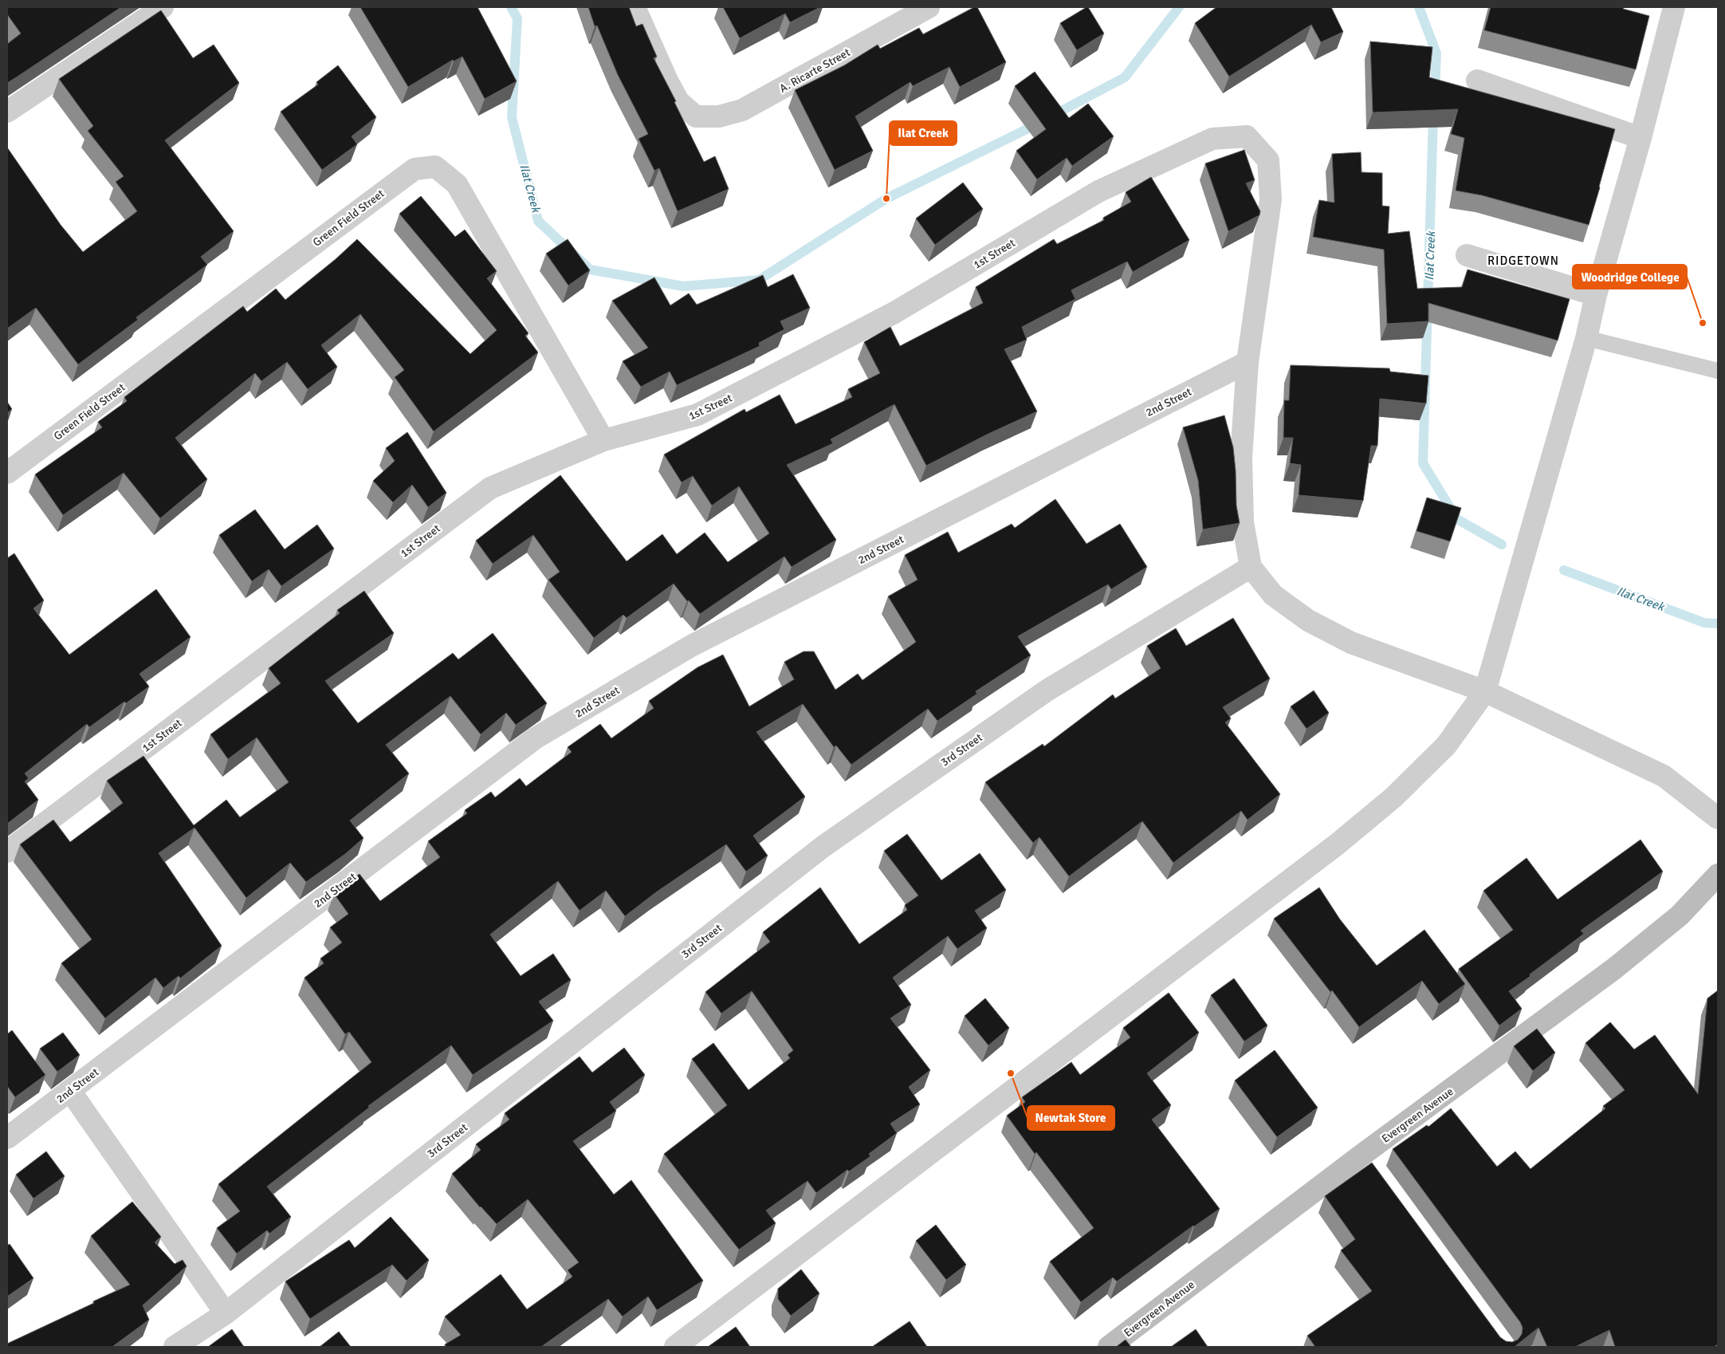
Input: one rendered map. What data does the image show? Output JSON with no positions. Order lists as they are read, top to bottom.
{
  "streets": {
    "street": [
      "A. Ricarte Street",
      "Green Field Street",
      "1st Street",
      "2nd Street",
      "3rd Street",
      "Evergreen Avenue"
    ]
  },
  "crossings": [
    ["Green Field Street", "1st Street"],
    ["1st Street", "2nd Street"]
  ],
  "districts": ["RIDGETOWN"],
  "water": ["Ilat Creek"],
  "places": ["Ilat Creek", "Woodridge College", "Newtak Store"]
}
